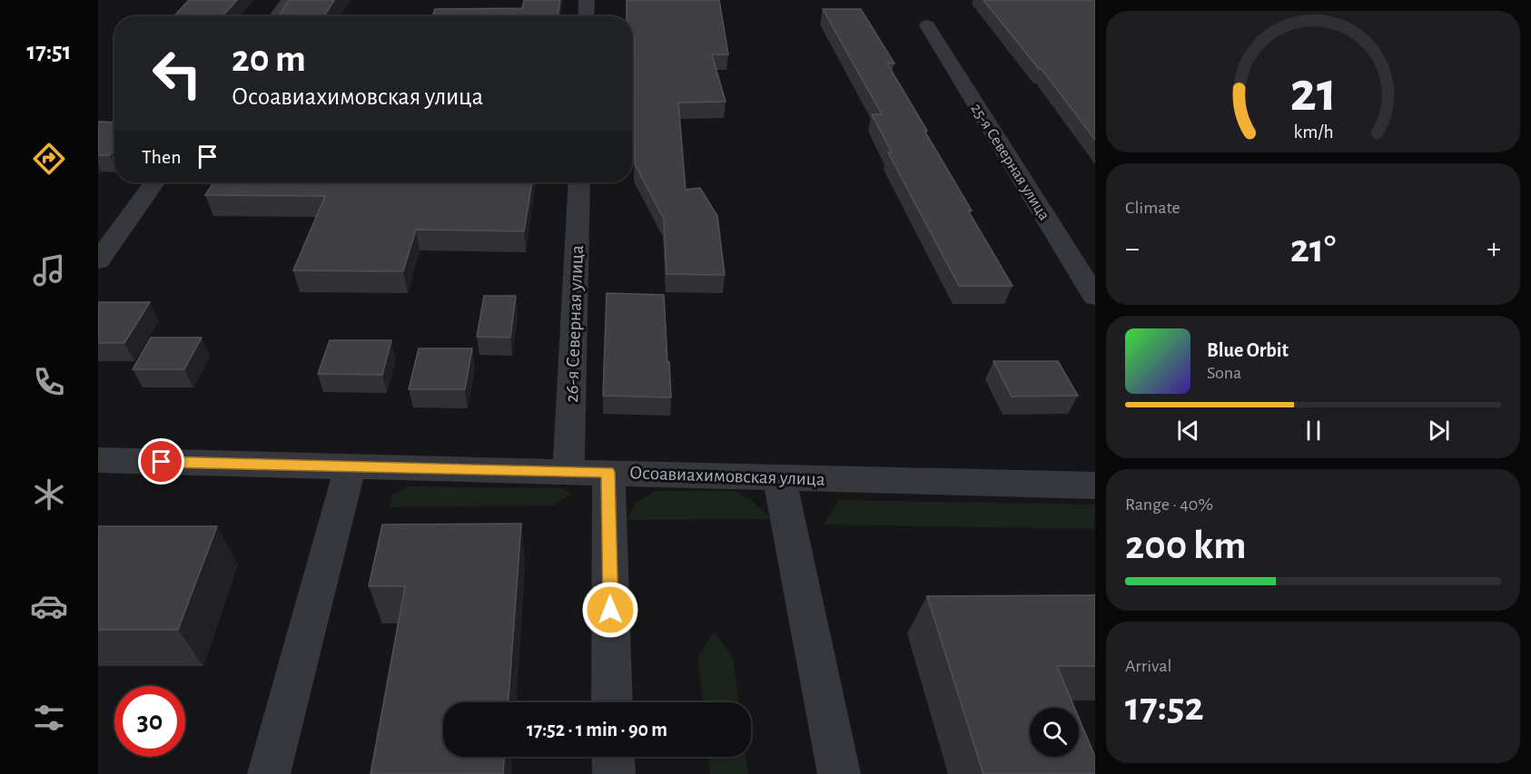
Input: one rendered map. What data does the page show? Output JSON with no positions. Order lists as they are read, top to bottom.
{
  "streets": {
    "street": ["25-я Северная улица", "26-я Северная улица", "Осоавиахимовская улица"]
  },
  "crossings": [
    ["26-я Северная улица", "Осоавиахимовская улица"]
  ],
  "page": {
    "tabs": "17:51",
    "turn": ["20 m", "Осоавиахимовская улица"],
    "then": "Then",
    "tile": [
      "Climate",
      ["Range · 40%", "200 km"],
      ["Arrival", "17:52"]
    ],
    "heat": ["−", "21°", "+"],
    "song": ["Blue Orbit", "Sona"],
    "limit": "30",
    "trip": "17:52 · 1 min · 90 m",
    "gauge": ["21", "km/h"]
  }
}
